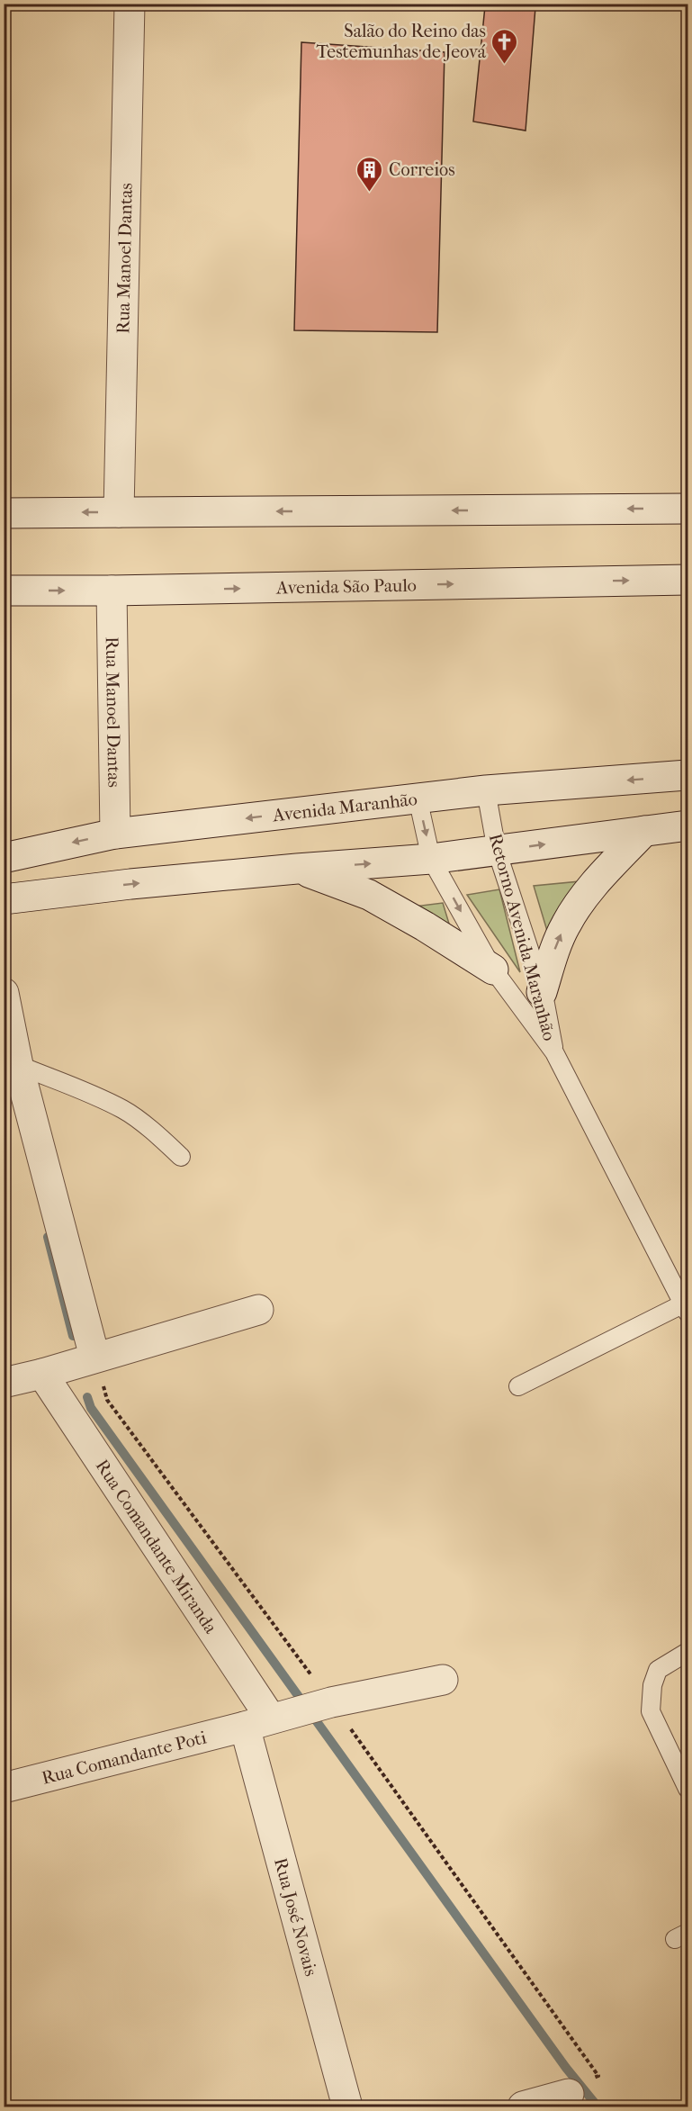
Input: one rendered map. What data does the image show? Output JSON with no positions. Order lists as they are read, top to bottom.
{
  "streets": {
    "main road": [
      "Rua Manoel Dantas",
      "Avenida São Paulo",
      "Avenida Maranhão",
      "Rua Comandante Miranda",
      "Rua Comandante Poti",
      "Rua José Novais"
    ],
    "lane": ["Retorno Avenida Maranhão"]
  },
  "crossings": [
    ["Rua Manoel Dantas", "Avenida São Paulo"],
    ["Rua Manoel Dantas", "Avenida Maranhão"],
    ["Avenida Maranhão", "Retorno Avenida Maranhão"],
    ["Rua Comandante Miranda", "Rua Comandante Poti"],
    ["Rua Comandante Miranda", "Rua José Novais"],
    ["Rua Comandante Poti", "Rua José Novais"]
  ],
  "places": {
    "church": ["Salão do Reino das Testemunhas de Jeová"],
    "building": ["Correios"]
  }
}
